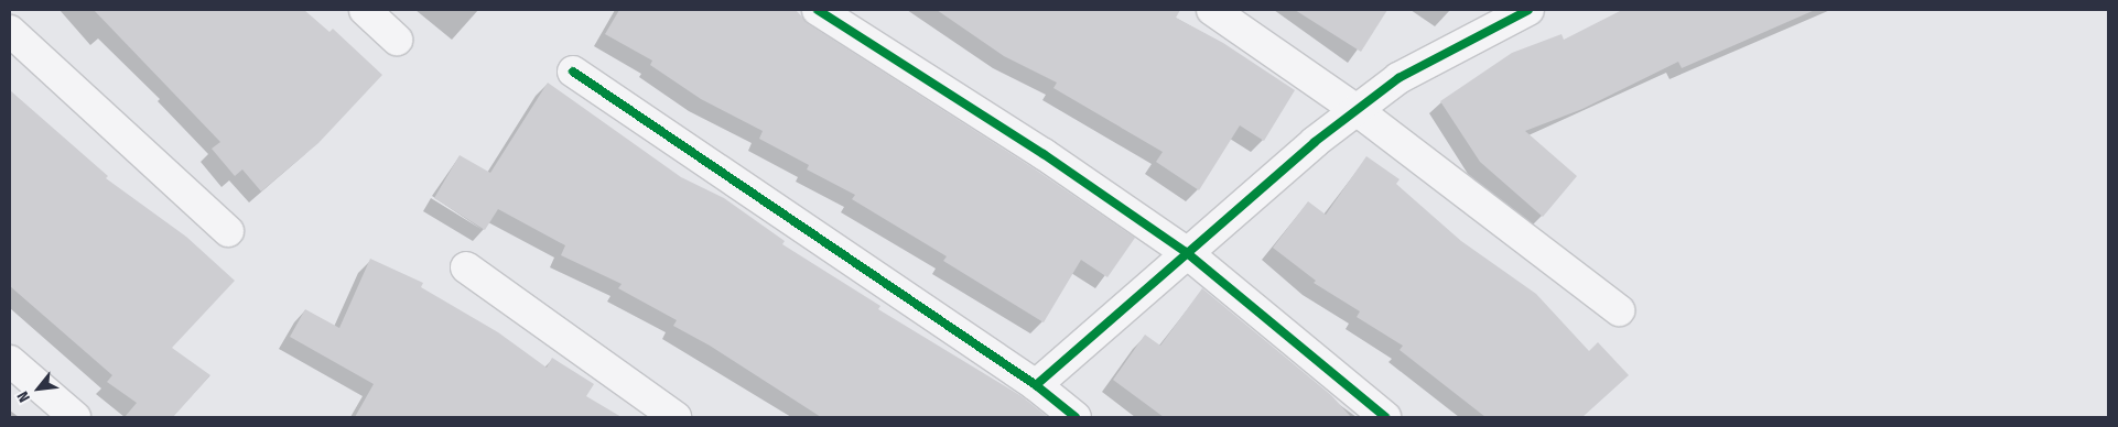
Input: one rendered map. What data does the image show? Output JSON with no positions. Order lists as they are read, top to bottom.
{
  "north": "bottom left"
}
